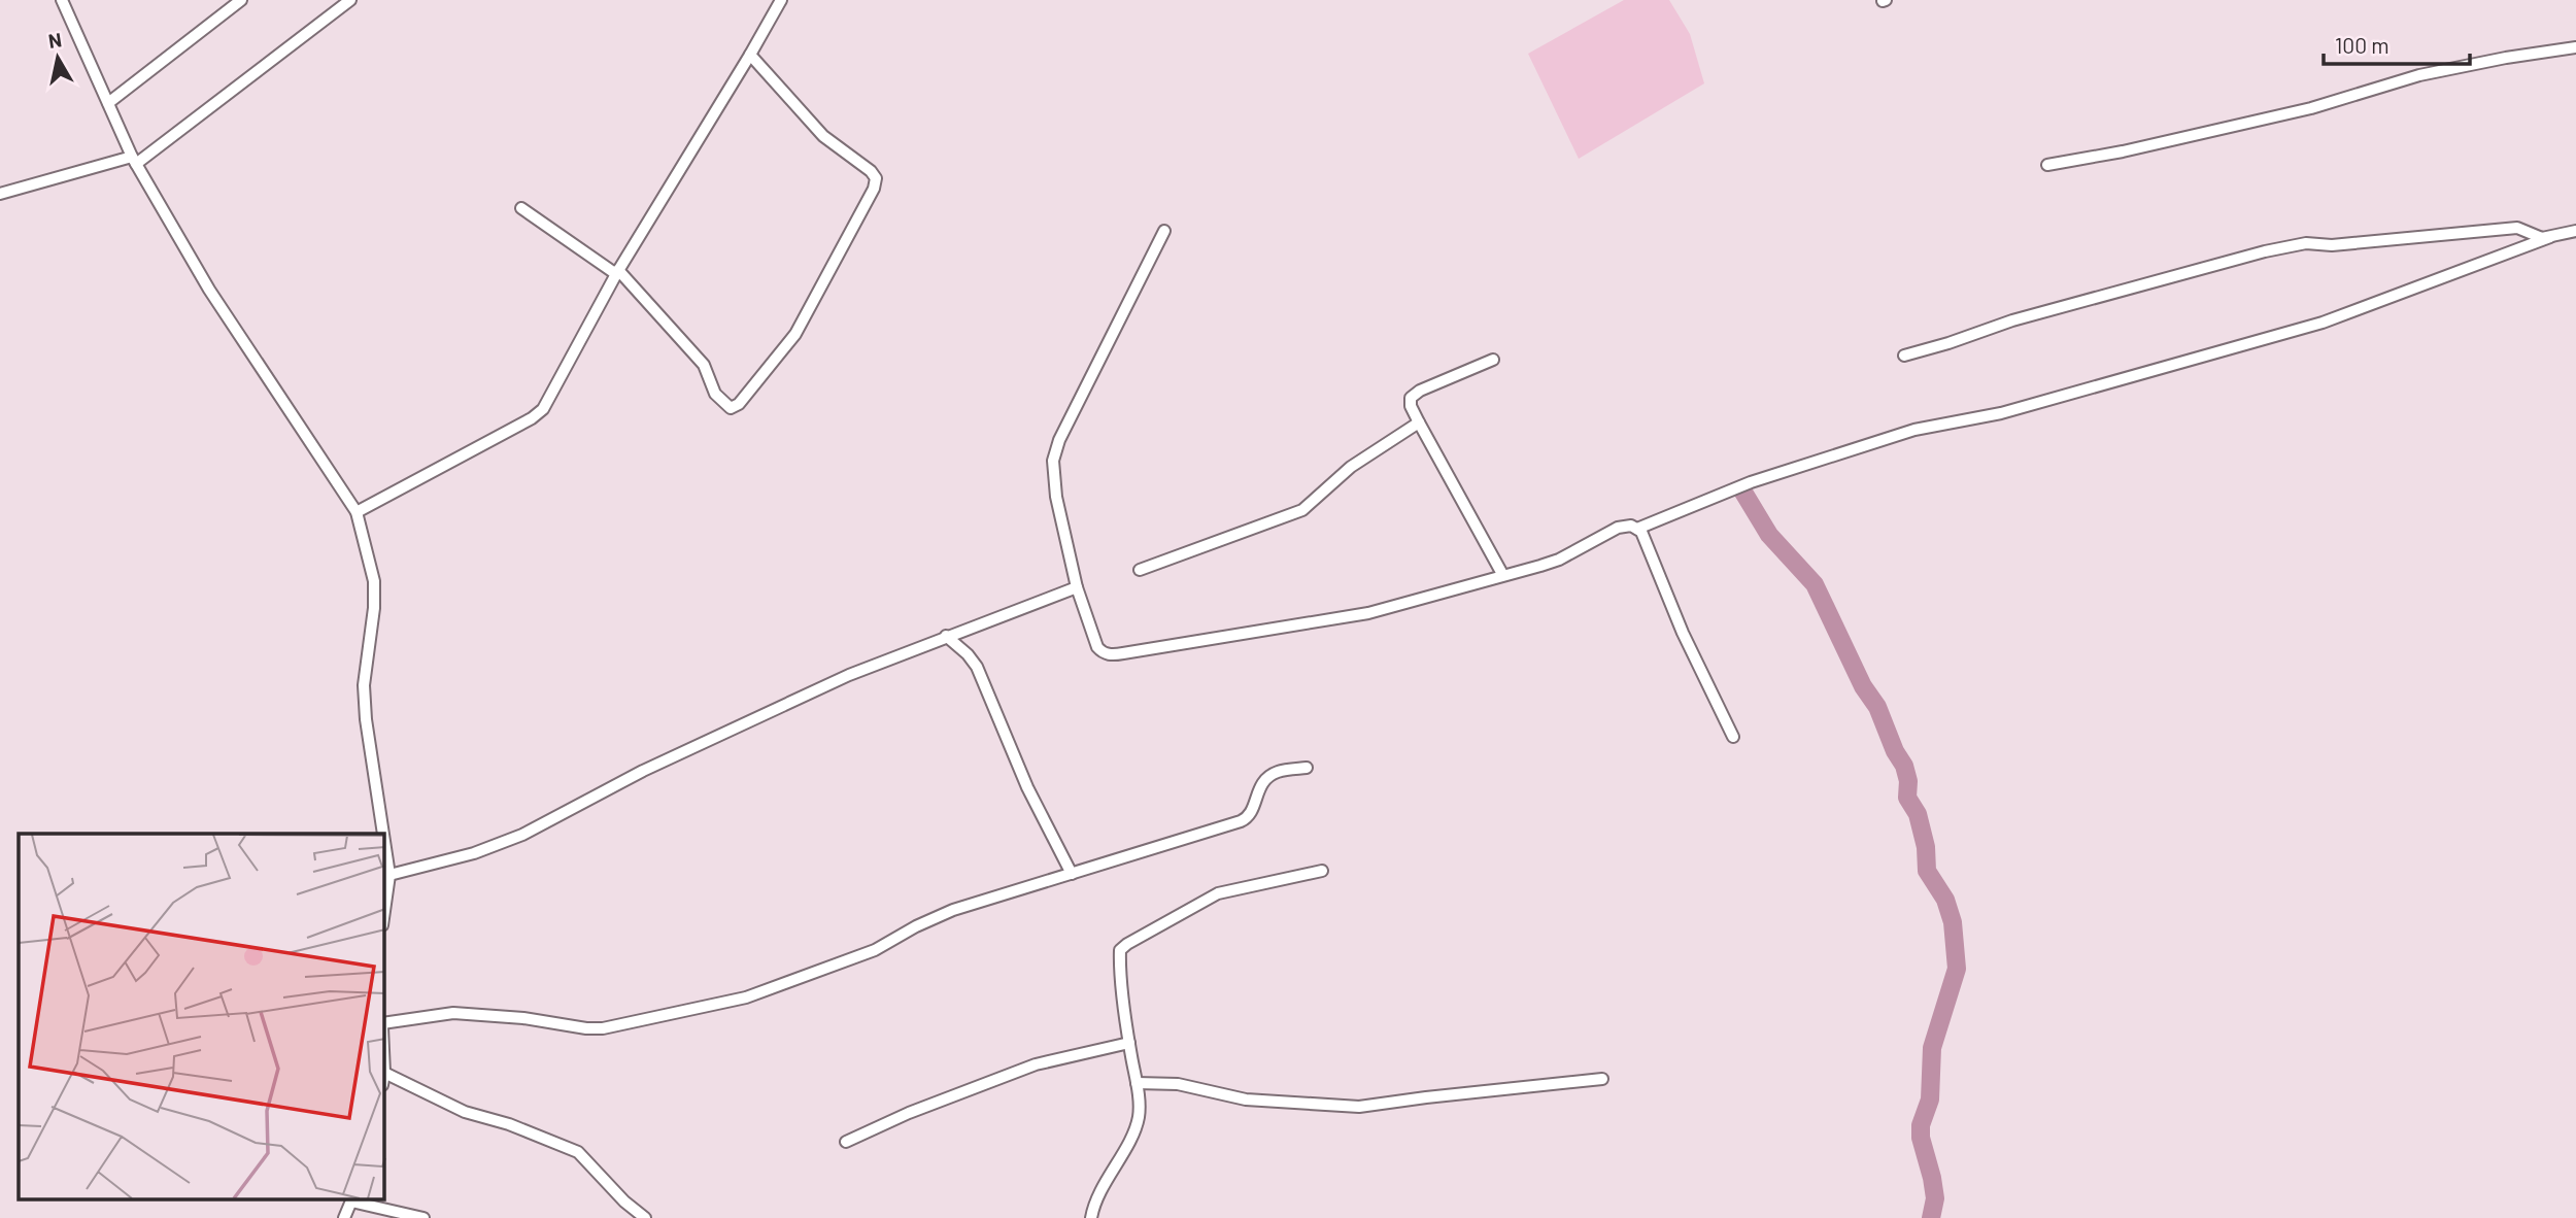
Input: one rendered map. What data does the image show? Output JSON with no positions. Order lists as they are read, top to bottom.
{
  "scale_bar": "100 m",
  "north": "top"
}
